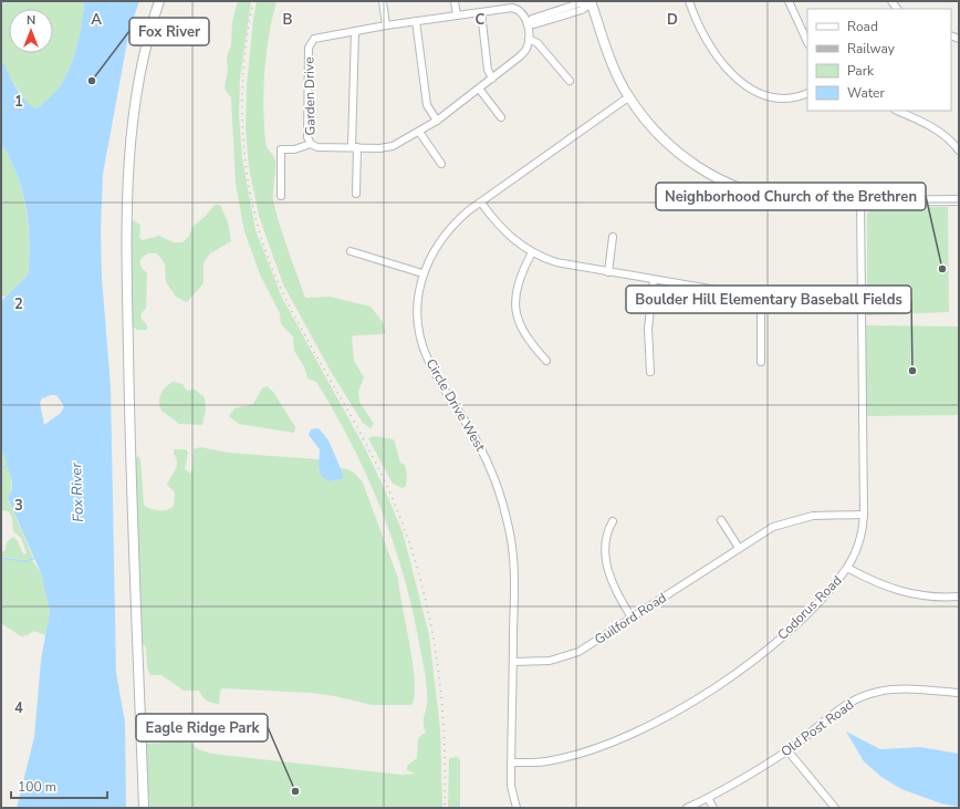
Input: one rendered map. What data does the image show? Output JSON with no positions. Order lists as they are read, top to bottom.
{
  "streets": {
    "street": [
      "Garden Drive",
      "Circle Drive West",
      "Codorus Road",
      "Guilford Road",
      "Old Post Road"
    ]
  },
  "crossings": [
    ["Circle Drive West", "Codorus Road"],
    ["Circle Drive West", "Guilford Road"],
    ["Codorus Road", "Guilford Road"]
  ],
  "water": ["Fox River"],
  "places": [
    "Fox River",
    "Neighborhood Church of the Brethren",
    "Boulder Hill Elementary Baseball Fields",
    "Eagle Ridge Park"
  ],
  "legend": [
    "Road",
    "Railway",
    "Park",
    "Water"
  ],
  "scale_bar": "100 m",
  "north": "top",
  "grid": {
    "columns": [
      "A",
      "B",
      "C",
      "D"
    ],
    "rows": [
      "1",
      "2",
      "3",
      "4"
    ]
  }
}
